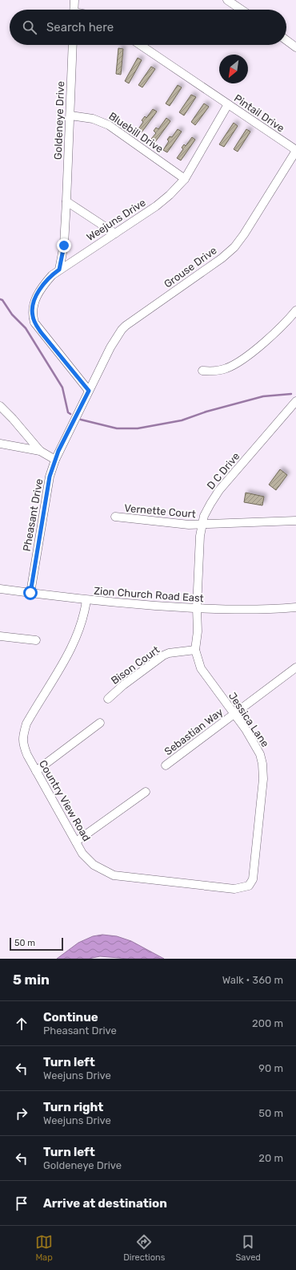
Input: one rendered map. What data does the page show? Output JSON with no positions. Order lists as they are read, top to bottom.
{
  "streets": {
    "street": [
      "Pintail Drive",
      "Goldeneye Drive",
      "Bluebill Drive",
      "Weejuns Drive",
      "Grouse Drive",
      "D C Drive",
      "Vernette Court",
      "Pheasant Drive",
      "Zion Church Road East",
      "Bison Court",
      "Jessica Lane",
      "Sebastian Way",
      "Country View Road"
    ]
  },
  "crossings": [
    ["Pintail Drive", "Weejuns Drive"],
    ["Pintail Drive", "Grouse Drive"],
    ["Goldeneye Drive", "Bluebill Drive"],
    ["Goldeneye Drive", "Weejuns Drive"],
    ["Bluebill Drive", "Weejuns Drive"],
    ["Weejuns Drive", "Grouse Drive"],
    ["Weejuns Drive", "Pheasant Drive"],
    ["Grouse Drive", "Pheasant Drive"],
    ["D C Drive", "Vernette Court"],
    ["D C Drive", "Zion Church Road East"],
    ["D C Drive", "Jessica Lane"],
    ["Pheasant Drive", "Zion Church Road East"],
    ["Zion Church Road East", "Jessica Lane"],
    ["Zion Church Road East", "Country View Road"],
    ["Bison Court", "Jessica Lane"],
    ["Jessica Lane", "Sebastian Way"],
    ["Jessica Lane", "Country View Road"]
  ],
  "scale_bar": "50 m",
  "north": "bottom left",
  "page": {
    "search": "Search here",
    "scale": "50 m",
    "heading": ["5 min", "Walk · 360 m"],
    "list": [
      ["Continue", "Pheasant Drive", "200 m"],
      ["Turn left", "Weejuns Drive", "90 m"],
      ["Turn right", "Weejuns Drive", "50 m"],
      ["Turn left", "Goldeneye Drive", "20 m"],
      "Arrive at destination"
    ],
    "nav": ["Map", "Directions", "Saved"]
  }
}
